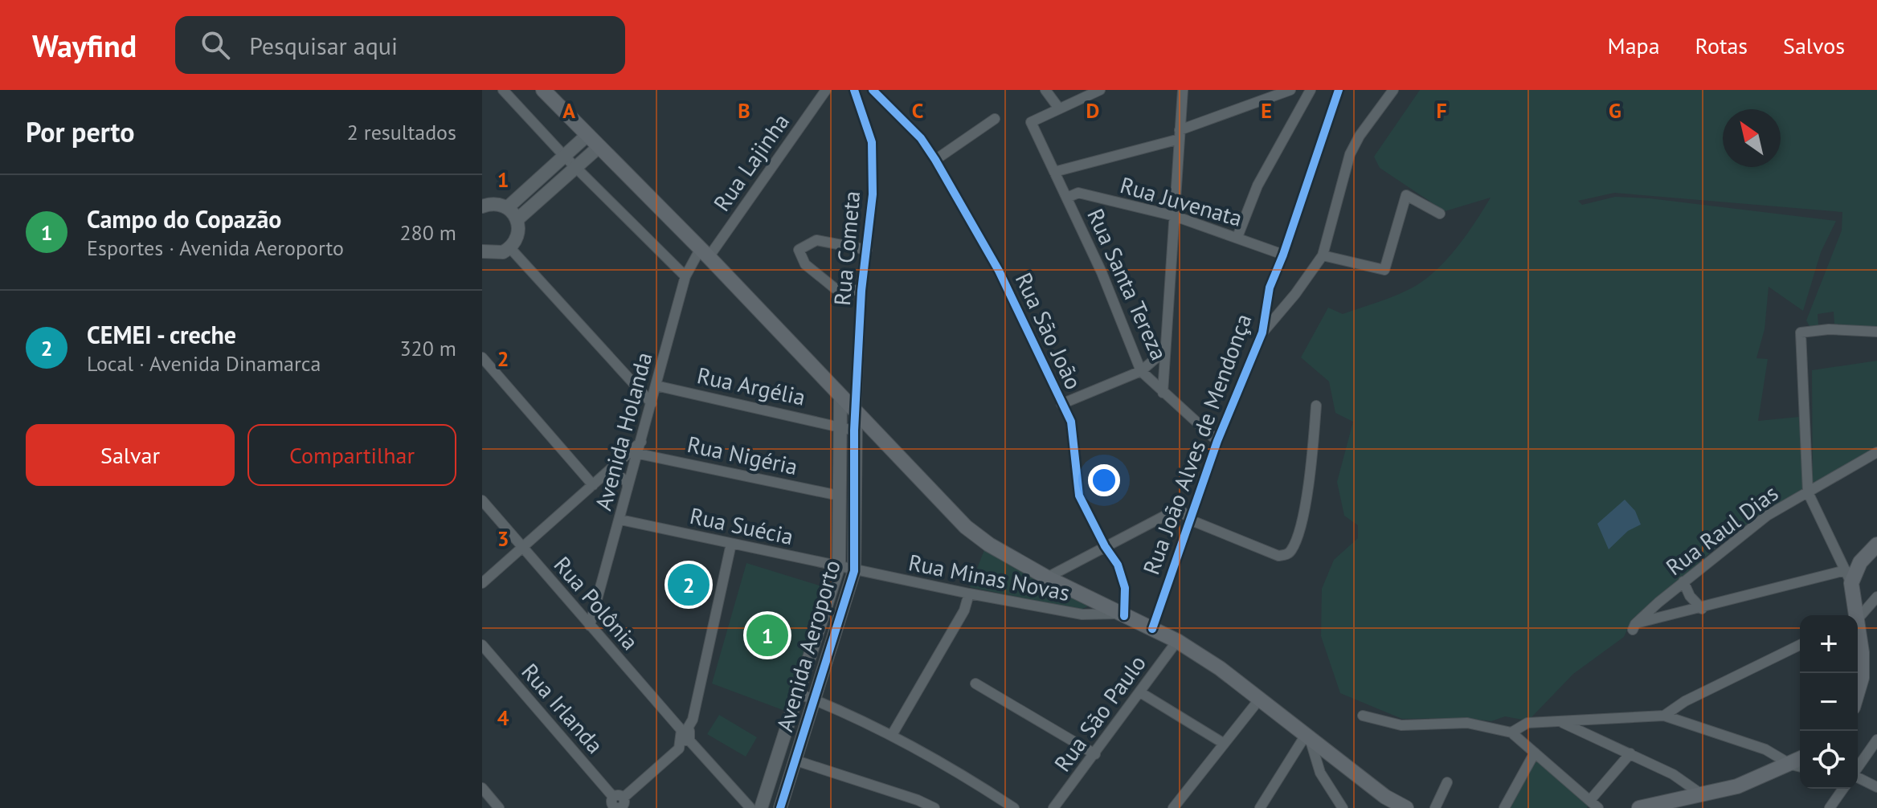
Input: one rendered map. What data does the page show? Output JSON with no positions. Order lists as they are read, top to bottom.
{
  "streets": {
    "street": [
      "Rua Lajinha",
      "Rua Juvenata",
      "Rua Cometa",
      "Rua Santa Tereza",
      "Rua São João",
      "Rua Argélia",
      "Avenida Holanda",
      "Rua João Alves de Mendonça",
      "Rua Nigéria",
      "Rua Suécia",
      "Rua Raul Dias",
      "Rua Minas Novas",
      "Rua Polônia",
      "Avenida Aeroporto",
      "Rua Irlanda",
      "Rua São Paulo"
    ]
  },
  "crossings": [
    ["Rua Lajinha", "Avenida Holanda"],
    ["Rua Juvenata", "Rua Santa Tereza"],
    ["Rua Juvenata", "Rua João Alves de Mendonça"],
    ["Rua Cometa", "Avenida Aeroporto"],
    ["Rua Santa Tereza", "Rua João Alves de Mendonça"],
    ["Rua São João", "Rua Minas Novas"],
    ["Rua Argélia", "Avenida Holanda"],
    ["Rua Argélia", "Avenida Aeroporto"],
    ["Avenida Holanda", "Rua Nigéria"],
    ["Avenida Holanda", "Rua Suécia"],
    ["Avenida Holanda", "Rua Polônia"],
    ["Rua Nigéria", "Avenida Aeroporto"],
    ["Rua Suécia", "Rua Minas Novas"],
    ["Rua Suécia", "Avenida Aeroporto"],
    ["Rua Minas Novas", "Avenida Aeroporto"]
  ],
  "north": "top left",
  "page": {
    "header": "Wayfind",
    "search": "Pesquisar aqui",
    "nav": ["Mapa", "Rotas", "Salvos"],
    "heading": ["Por perto", "2 resultados"],
    "list": [
      {
        "mark": "1",
        "name": "Campo do Copazão",
        "note": "Esportes · Avenida Aeroporto",
        "value": "280 m"
      },
      {
        "mark": "2",
        "name": "CEMEI - creche",
        "note": "Local · Avenida Dinamarca",
        "value": "320 m"
      }
    ],
    "buttons": ["Salvar", "Compartilhar"],
    "pins": ["2", "1"],
    "map_buttons": ["+", "−"]
  },
  "grid": {
    "columns": [
      "A",
      "B",
      "C",
      "D",
      "E",
      "F",
      "G"
    ],
    "rows": [
      "1",
      "2",
      "3",
      "4"
    ]
  }
}
